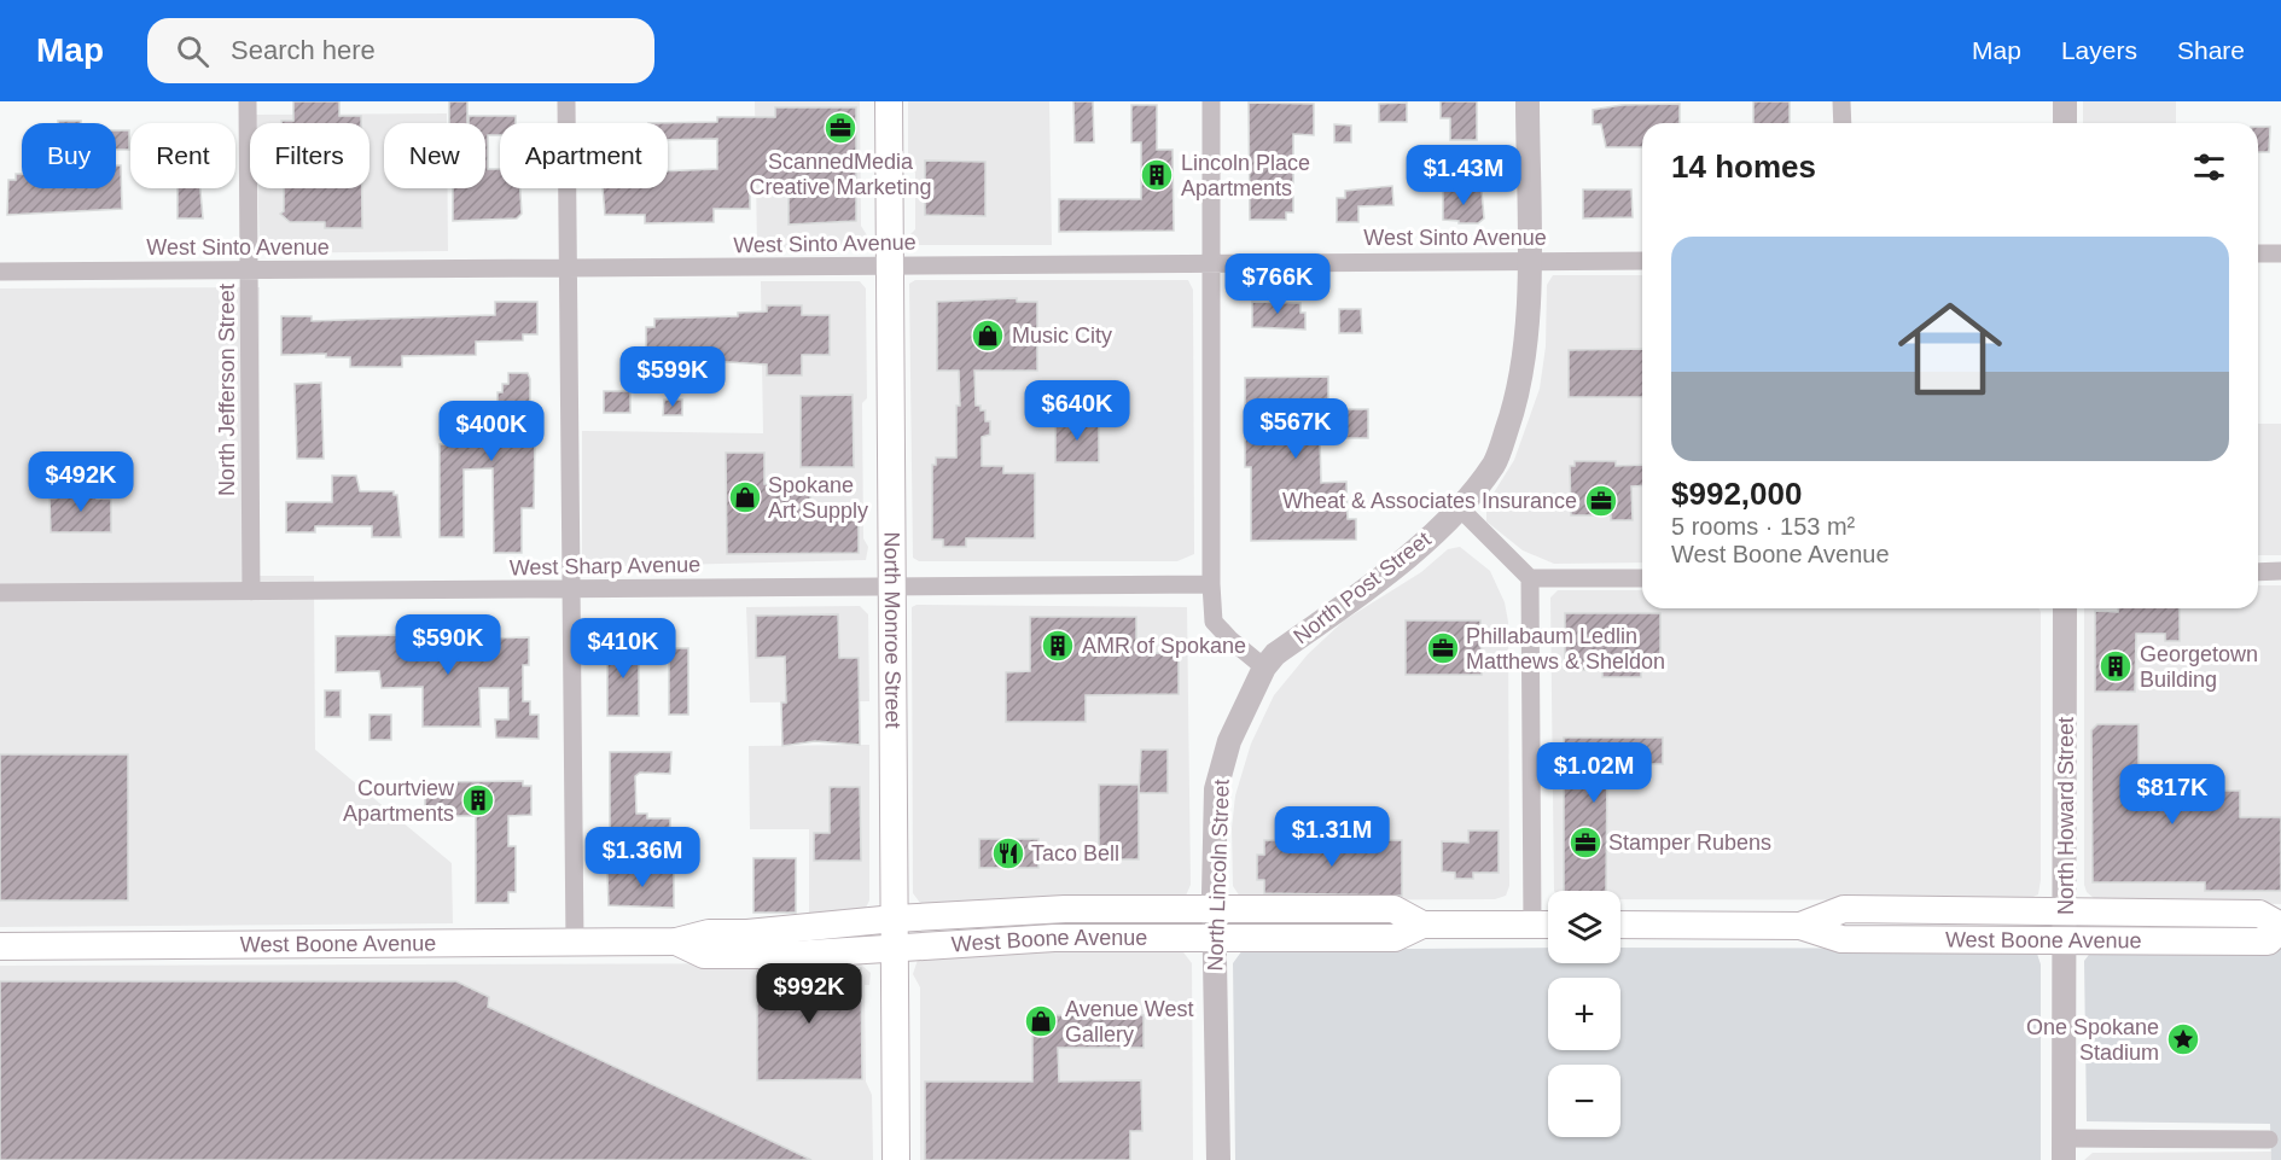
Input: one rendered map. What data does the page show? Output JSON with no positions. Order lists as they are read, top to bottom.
{
  "streets": {
    "main road": ["North Monroe Street", "West Boone Avenue"],
    "street": [
      "West Sinto Avenue",
      "North Jefferson Street",
      "West Sharp Avenue",
      "North Post Street",
      "North Howard Street",
      "North Lincoln Street"
    ]
  },
  "crossings": [
    ["West Sinto Avenue", "North Jefferson Street"],
    ["West Sinto Avenue", "North Post Street"],
    ["West Sinto Avenue", "North Monroe Street"],
    ["North Jefferson Street", "West Sharp Avenue"],
    ["West Sharp Avenue", "North Monroe Street"],
    ["North Post Street", "North Lincoln Street"],
    ["North Monroe Street", "West Boone Avenue"],
    ["North Howard Street", "West Boone Avenue"],
    ["North Lincoln Street", "West Boone Avenue"]
  ],
  "places": {
    "office": [
      "ScannedMedia Creative Marketing",
      "Wheat & Associates Insurance",
      "Phillabaum Ledlin Matthews & Sheldon",
      "Stamper Rubens"
    ],
    "building": [
      "Lincoln Place Apartments",
      "AMR of Spokane",
      "Georgetown Building",
      "Courtview Apartments"
    ],
    "shop": ["Music City", "Spokane Art Supply", "Avenue West Gallery"],
    "restaurant": ["Taco Bell"],
    "place": ["One Spokane Stadium"]
  },
  "page": {
    "header": "Map",
    "search": "Search here",
    "nav": ["Map", "Layers", "Share"],
    "chip": [
      "Buy",
      "Rent",
      "Filters",
      "New",
      "Apartment"
    ],
    "heading": "14 homes",
    "price": [
      "$1.43M",
      "$766K",
      "$599K",
      "$640K",
      "$567K",
      "$400K",
      "$492K",
      "$590K",
      "$410K",
      "$1.02M",
      "$817K",
      "$1.31M",
      "$1.36M",
      "$992K"
    ],
    "list": [
      {
        "name": "$992,000",
        "note": "5 rooms · 153 m² · West Boone Avenue"
      }
    ],
    "map_buttons": ["+", "−"]
  }
}
